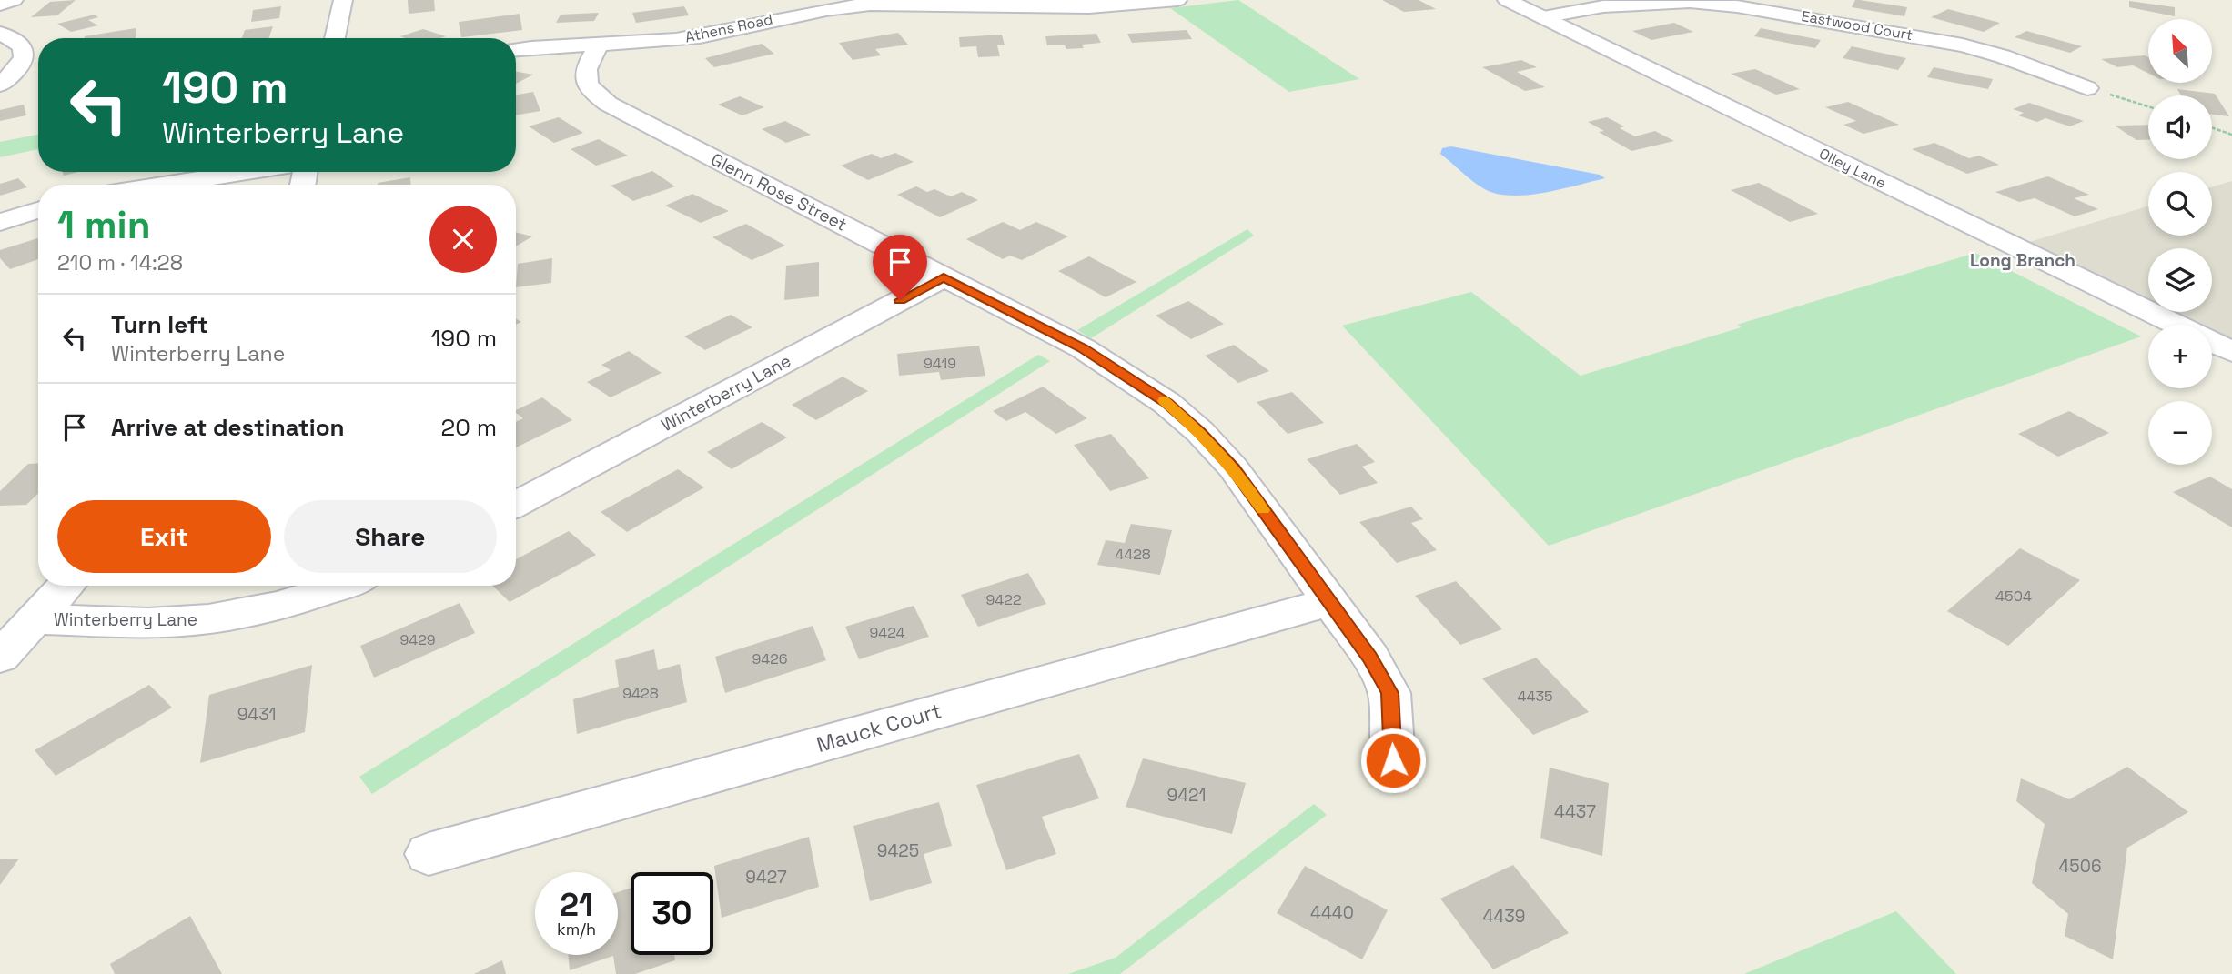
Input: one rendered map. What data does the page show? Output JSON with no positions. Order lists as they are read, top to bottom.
{
  "streets": {
    "street": [
      "Eastwood Court",
      "Athens Road",
      "Olley Lane",
      "Glenn Rose Street",
      "Winterberry Lane",
      "Mauck Court"
    ]
  },
  "crossings": [
    ["Eastwood Court", "Olley Lane"],
    ["Athens Road", "Glenn Rose Street"],
    ["Glenn Rose Street", "Winterberry Lane"],
    ["Glenn Rose Street", "Mauck Court"]
  ],
  "districts": ["Long Branch"],
  "house_numbers": [
    "9419",
    "4428",
    "4504",
    "9422",
    "9424",
    "9429",
    "9426",
    "9428",
    "4435",
    "9431",
    "9421",
    "4437",
    "9425",
    "4506",
    "9427",
    "4440",
    "4439"
  ],
  "north": "top left",
  "page": {
    "map_buttons": ["+", "−"],
    "turn": ["190 m", "Winterberry Lane"],
    "heading": ["1 min", "210 m · 14:28"],
    "list": [
      {
        "name": "Turn left",
        "note": "Winterberry Lane",
        "value": "190 m"
      },
      {
        "name": "Arrive at destination",
        "value": "20 m"
      }
    ],
    "buttons": ["Exit", "Share"],
    "speed": "21 km/h",
    "limit": "30"
  }
}
